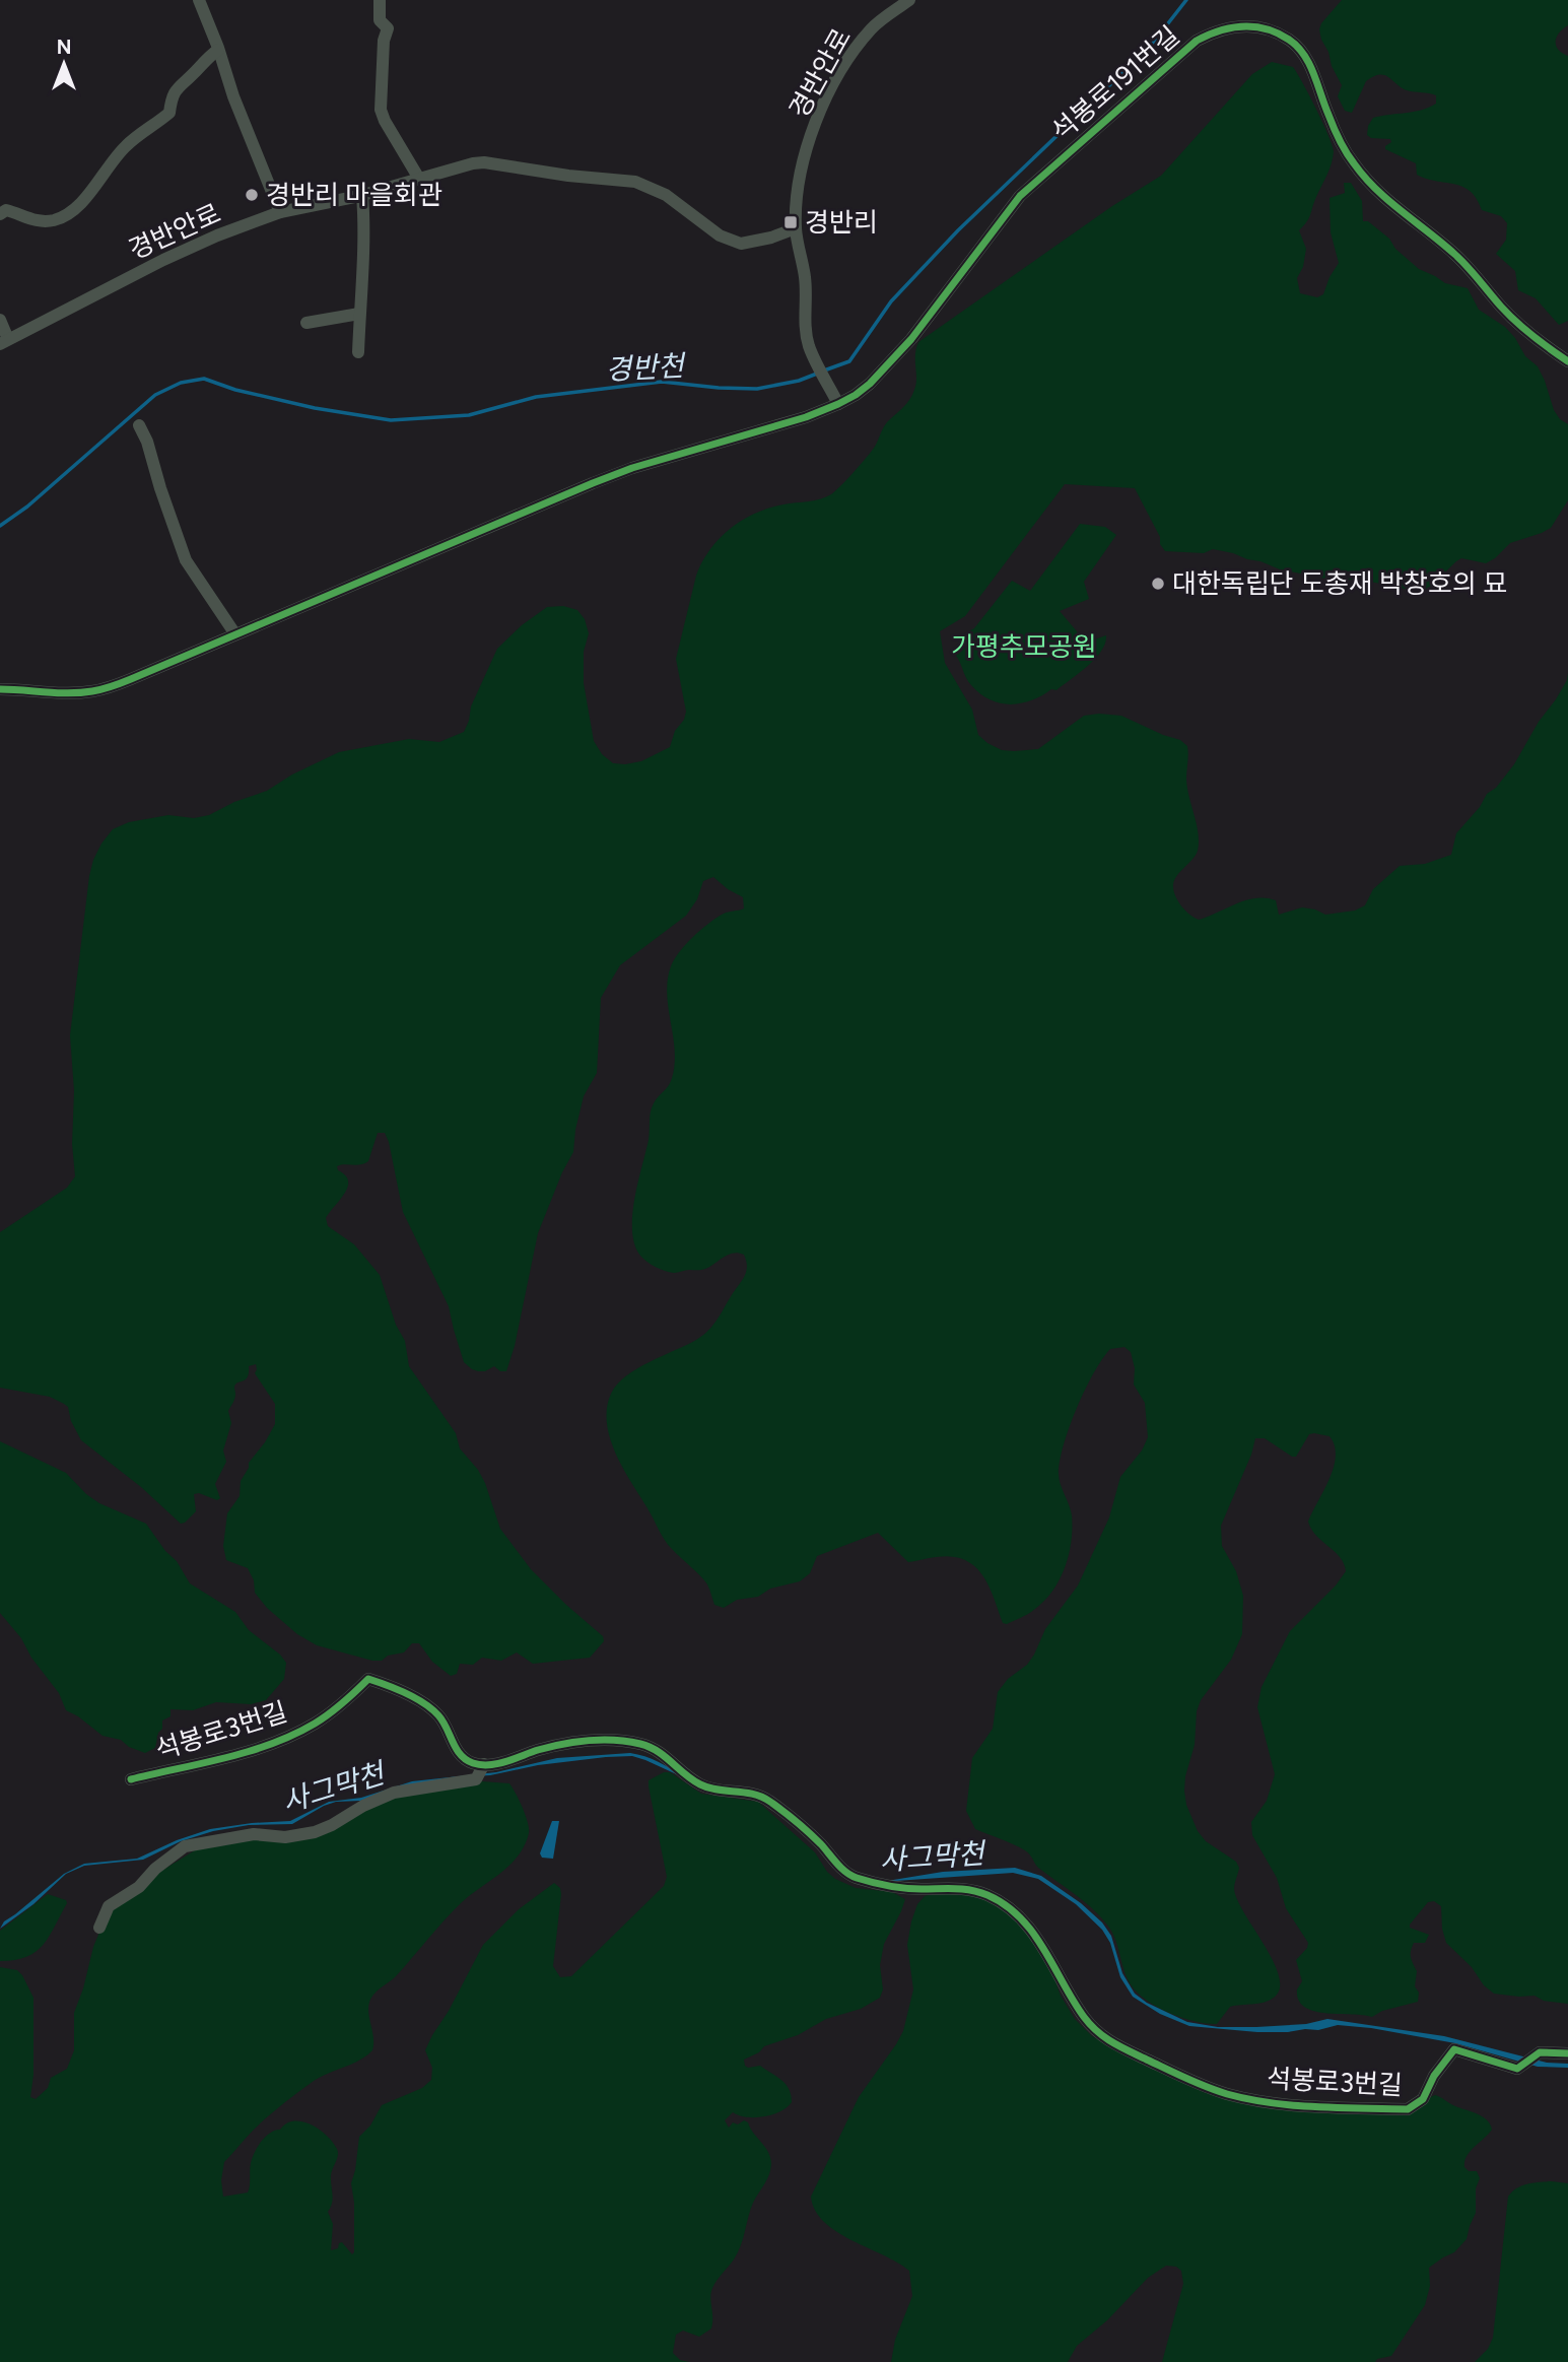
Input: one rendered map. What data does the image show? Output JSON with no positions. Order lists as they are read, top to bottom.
{
  "streets": {
    "street": ["경반안로", "석봉로191번길", "석봉로3번길"]
  },
  "crossings": [
    ["경반안로", "석봉로191번길"]
  ],
  "water": ["경반천", "사그막천"],
  "parks": ["가평추모공원"],
  "places": {
    "other": ["경반리 마을회관", "대한독립단 도총재 박창호의 묘"],
    "transit": ["경반리"]
  },
  "north": "top"
}
